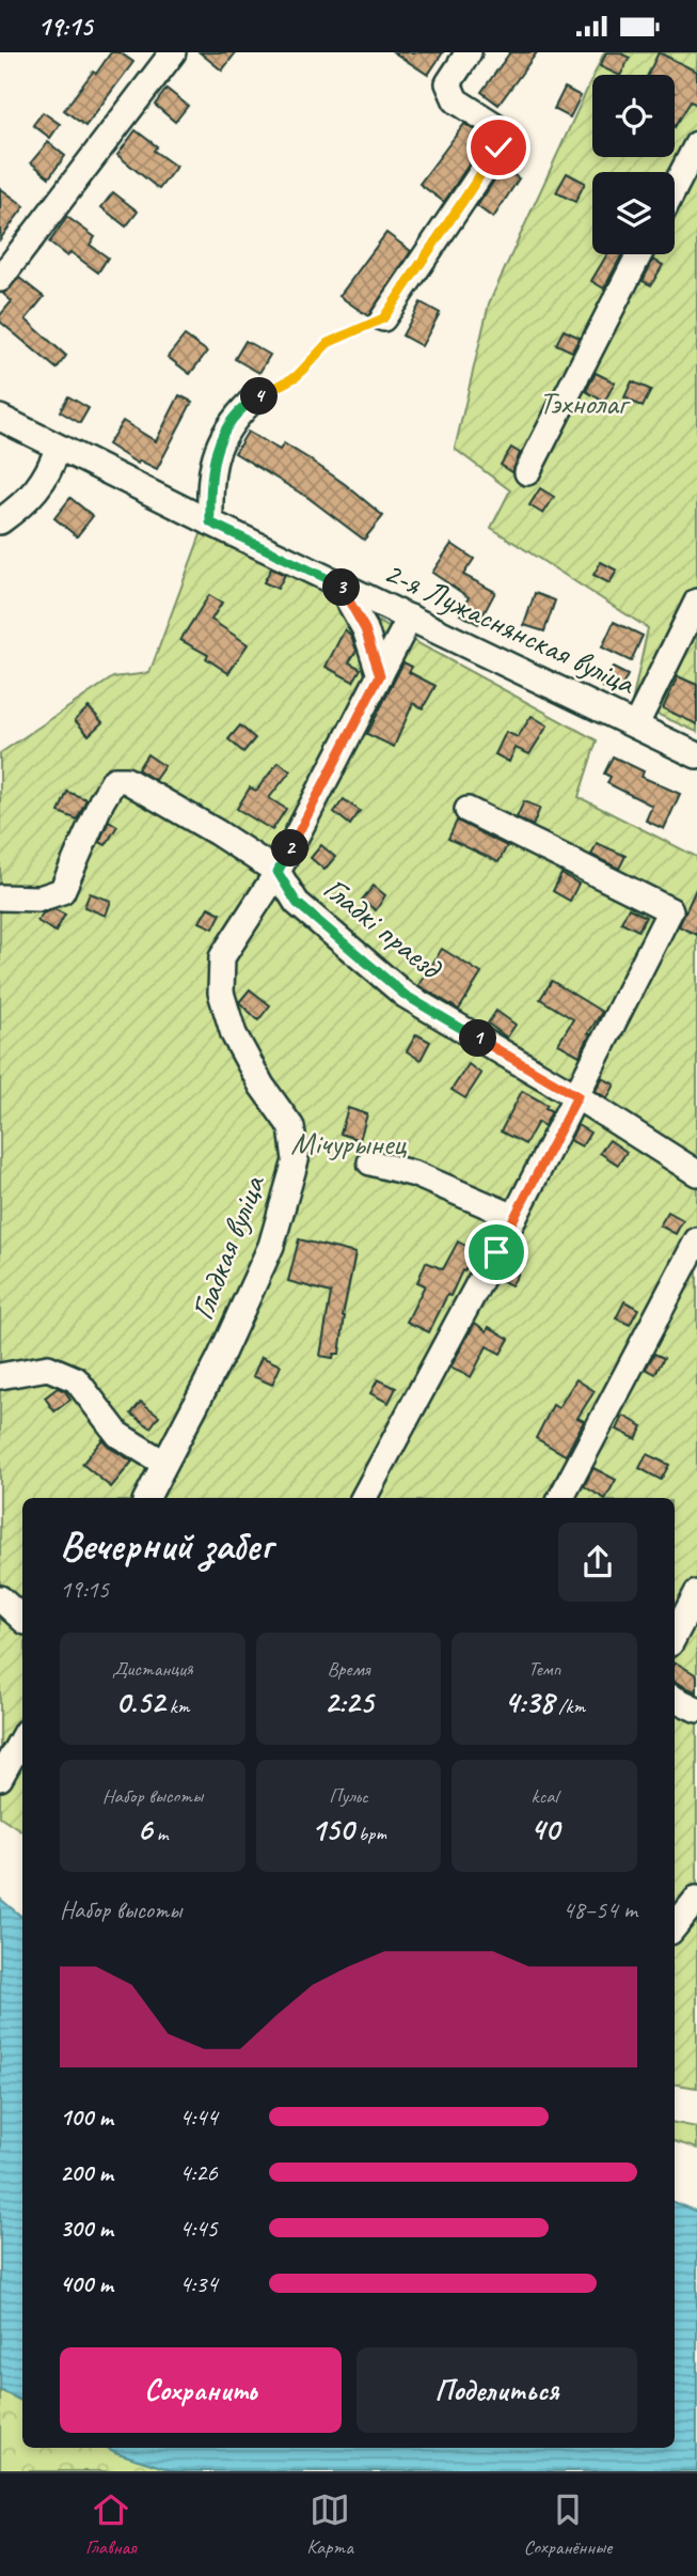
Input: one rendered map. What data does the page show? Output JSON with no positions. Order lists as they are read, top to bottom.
{
  "streets": {
    "street": ["2-я Лужаснянская вуліца", "Гладкі праезд", "Гладкая вуліца"]
  },
  "crossings": [
    ["2-я Лужаснянская вуліца", "Гладкая вуліца"],
    ["Гладкі праезд", "Гладкая вуліца"]
  ],
  "parks": ["Тэхнолаг", "Мічурынец"],
  "page": {
    "status": "19:15",
    "pins": [
      "4",
      "3",
      "2",
      "1"
    ],
    "heading": ["Вечерний забег", "19:15"],
    "stats": [
      ["Дистанция", "0.52 km"],
      ["Время", "2:25"],
      ["Темп", "4:38 /km"],
      ["Набор высоты", "6 m"],
      ["Пульс", "150 bpm"],
      ["kcal", "40"]
    ],
    "chart": ["Набор высоты", "48–54 m"],
    "list": [
      {
        "name": "100 m",
        "note": "4:44"
      },
      {
        "name": "200 m",
        "note": "4:26"
      },
      {
        "name": "300 m",
        "note": "4:45"
      },
      {
        "name": "400 m",
        "note": "4:34"
      }
    ],
    "buttons": ["Сохранить", "Поделиться"],
    "tabs": ["Главная", "Карта", "Сохранённые"]
  }
}
